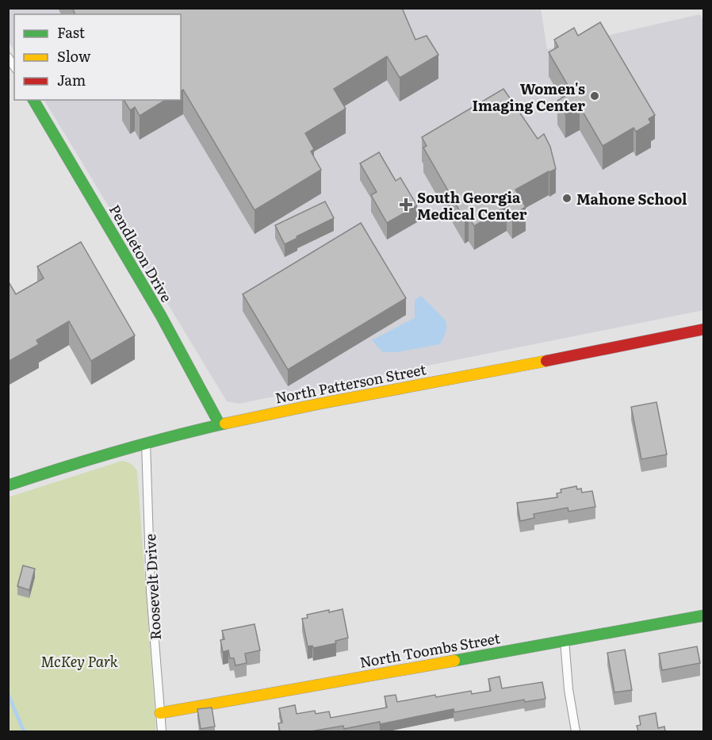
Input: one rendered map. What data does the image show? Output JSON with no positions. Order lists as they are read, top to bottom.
{
  "streets": {
    "street": [
      "Pendleton Drive",
      "North Patterson Street",
      "Roosevelt Drive",
      "North Toombs Street"
    ]
  },
  "crossings": [
    ["Pendleton Drive", "North Patterson Street"],
    ["North Patterson Street", "Roosevelt Drive"],
    ["Roosevelt Drive", "North Toombs Street"]
  ],
  "parks": ["McKey Park"],
  "places": {
    "other": ["Women's Imaging Center", "Mahone School"],
    "health": ["South Georgia Medical Center"]
  },
  "legend": ["Fast", "Slow", "Jam"]
}
